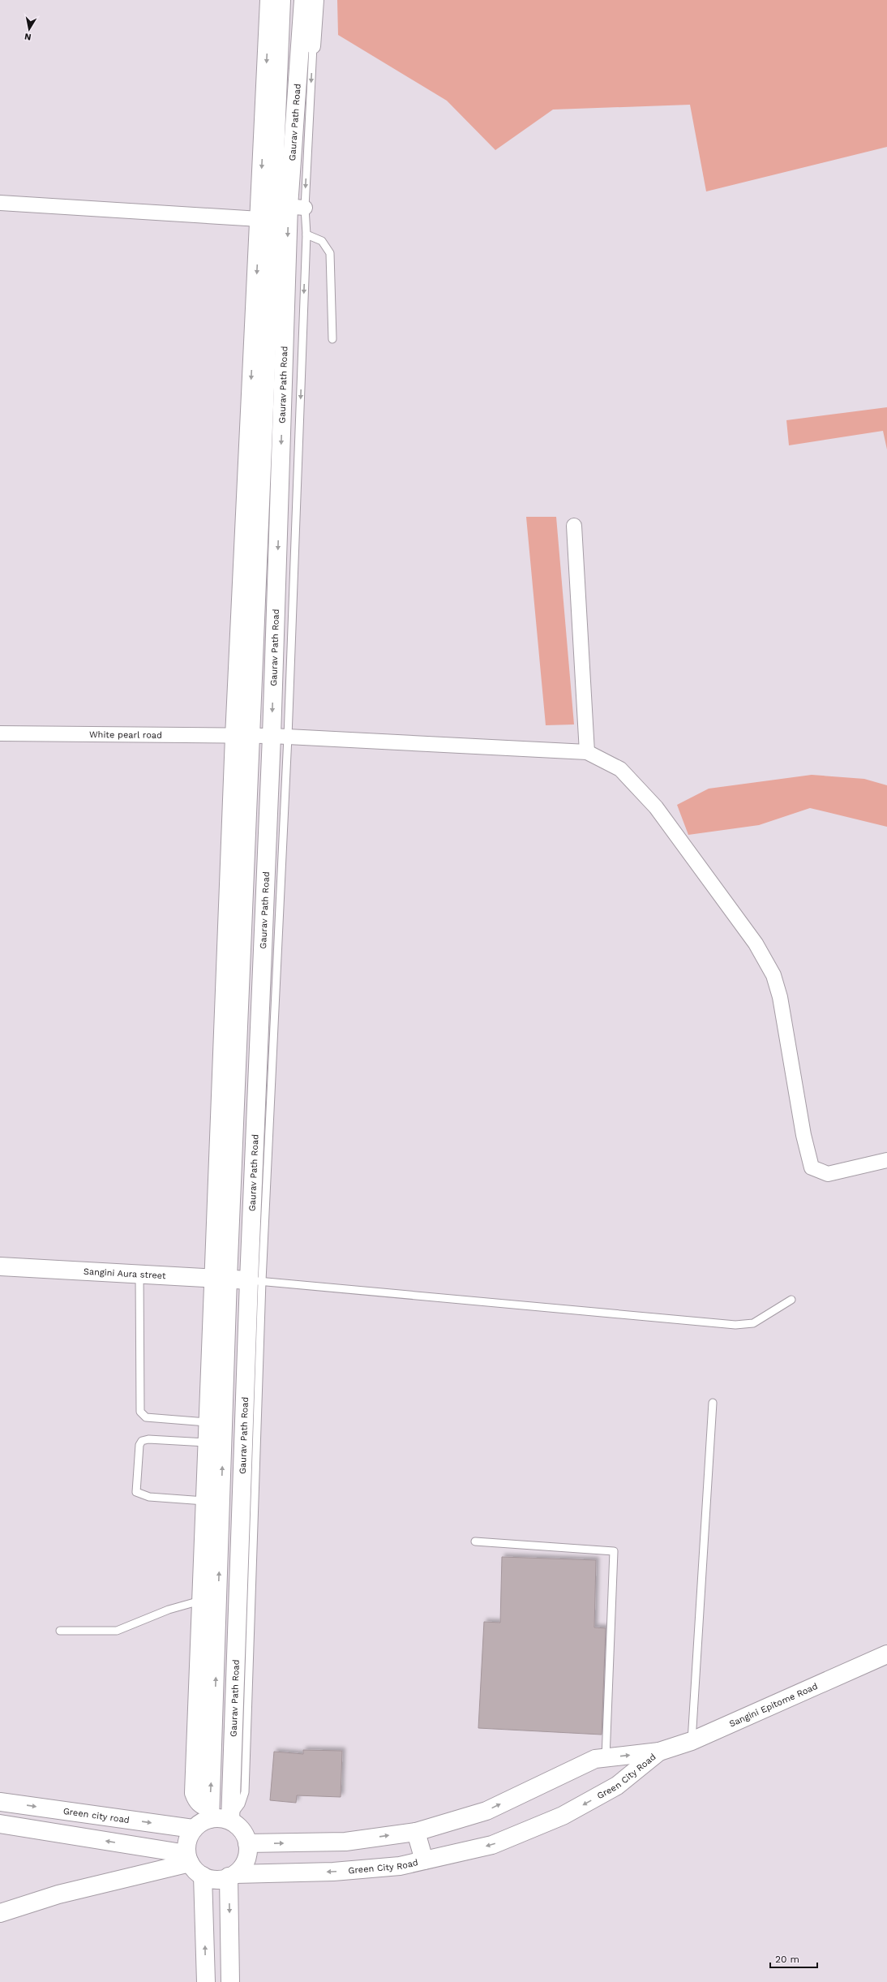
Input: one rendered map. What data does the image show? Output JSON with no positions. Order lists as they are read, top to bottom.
{
  "streets": {
    "main road": [
      "Gaurav Path Road",
      "Sangini Aura street",
      "Sangini Epitome Road",
      "Green City Road",
      "Green city road"
    ],
    "street": ["White pearl road"]
  },
  "crossings": [
    ["Gaurav Path Road", "White pearl road"],
    ["Gaurav Path Road", "Sangini Aura street"],
    ["Gaurav Path Road", "Green City Road"],
    ["Gaurav Path Road", "Green city road"],
    ["Sangini Epitome Road", "Green City Road"],
    ["Green City Road", "Green city road"]
  ],
  "scale_bar": "20 m",
  "north": "bottom"
}
